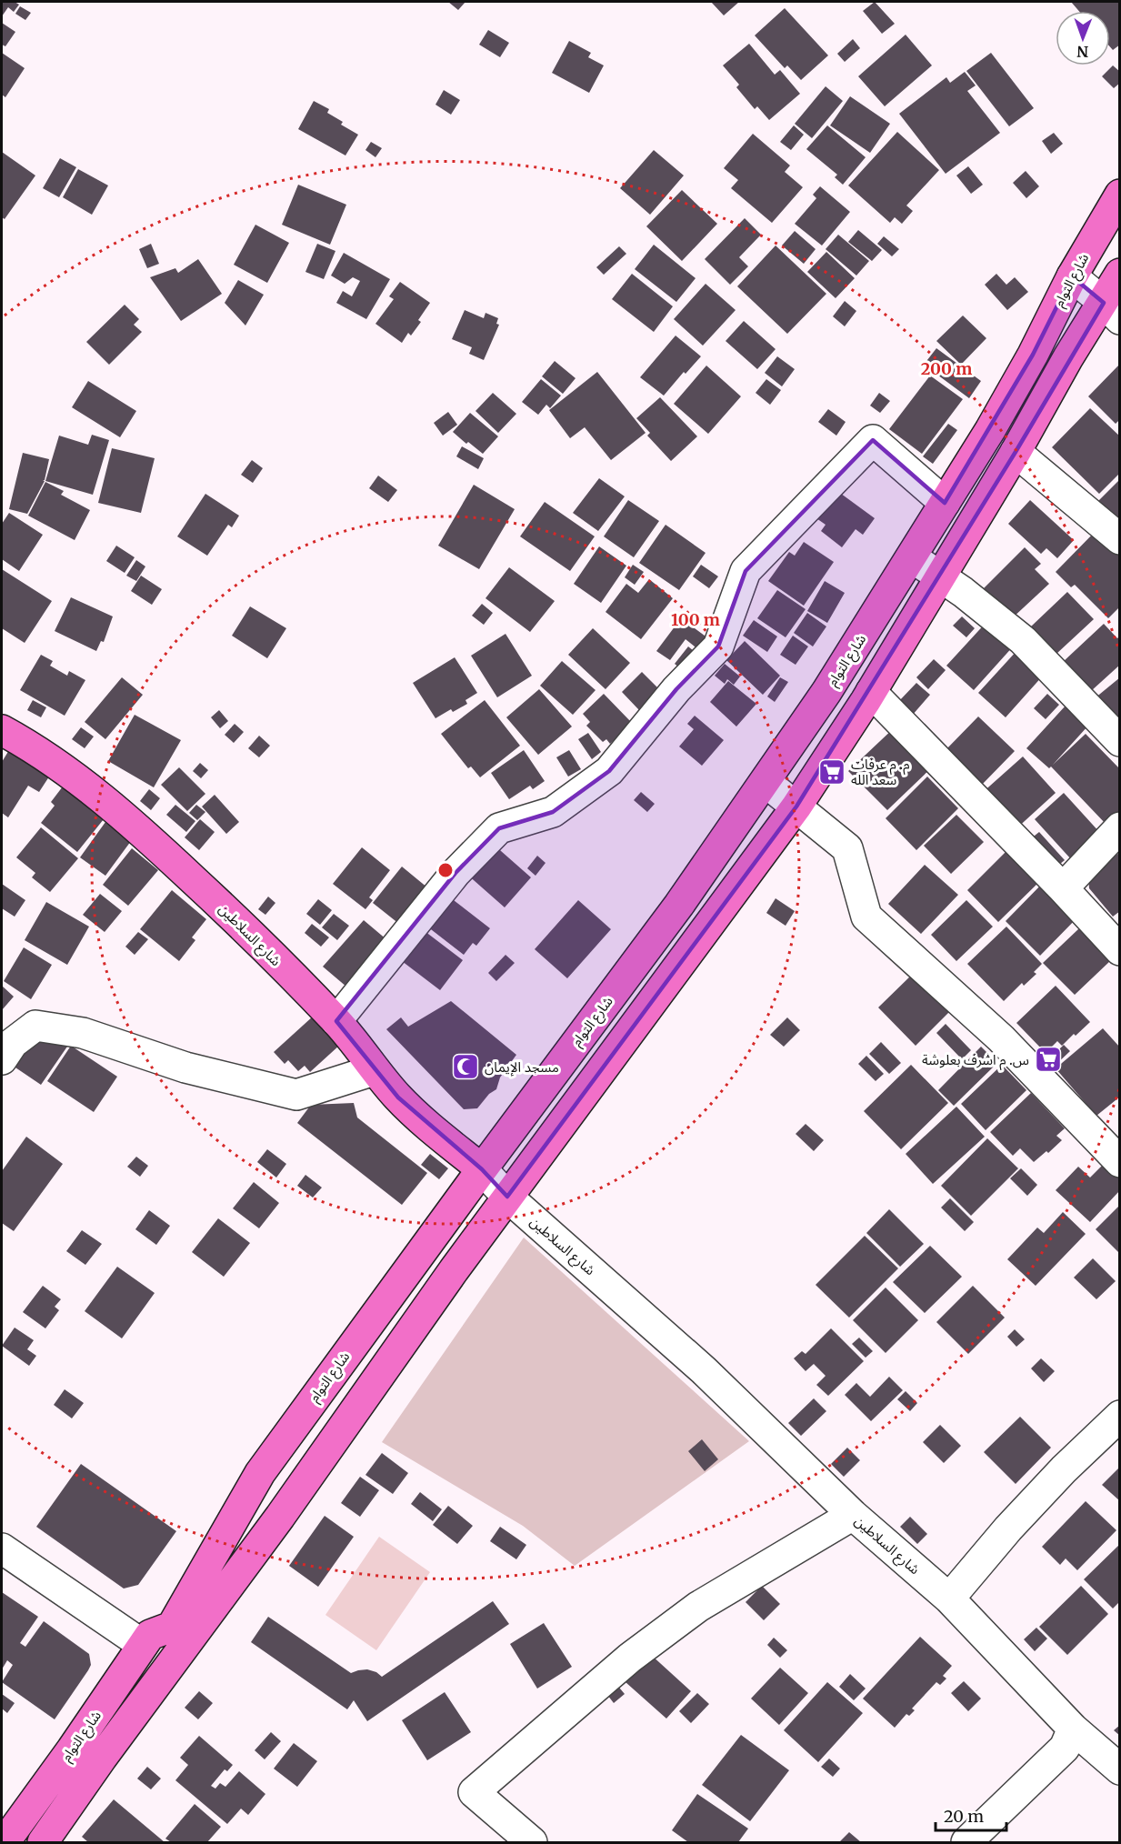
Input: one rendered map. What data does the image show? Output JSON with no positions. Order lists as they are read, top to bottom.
{
  "streets": {
    "main road": ["شارع التوام", "شارع السلاطين"]
  },
  "crossings": [
    ["شارع التوام", "شارع السلاطين"]
  ],
  "places": {
    "supermarket": ["م. م عرفات سعد الله", "س. م اشرف بعلوشة"],
    "mosque": ["مسجد الإيمان"]
  },
  "scale_bar": "20 m",
  "north": "bottom",
  "rings": ["200 m", "100 m"]
}
